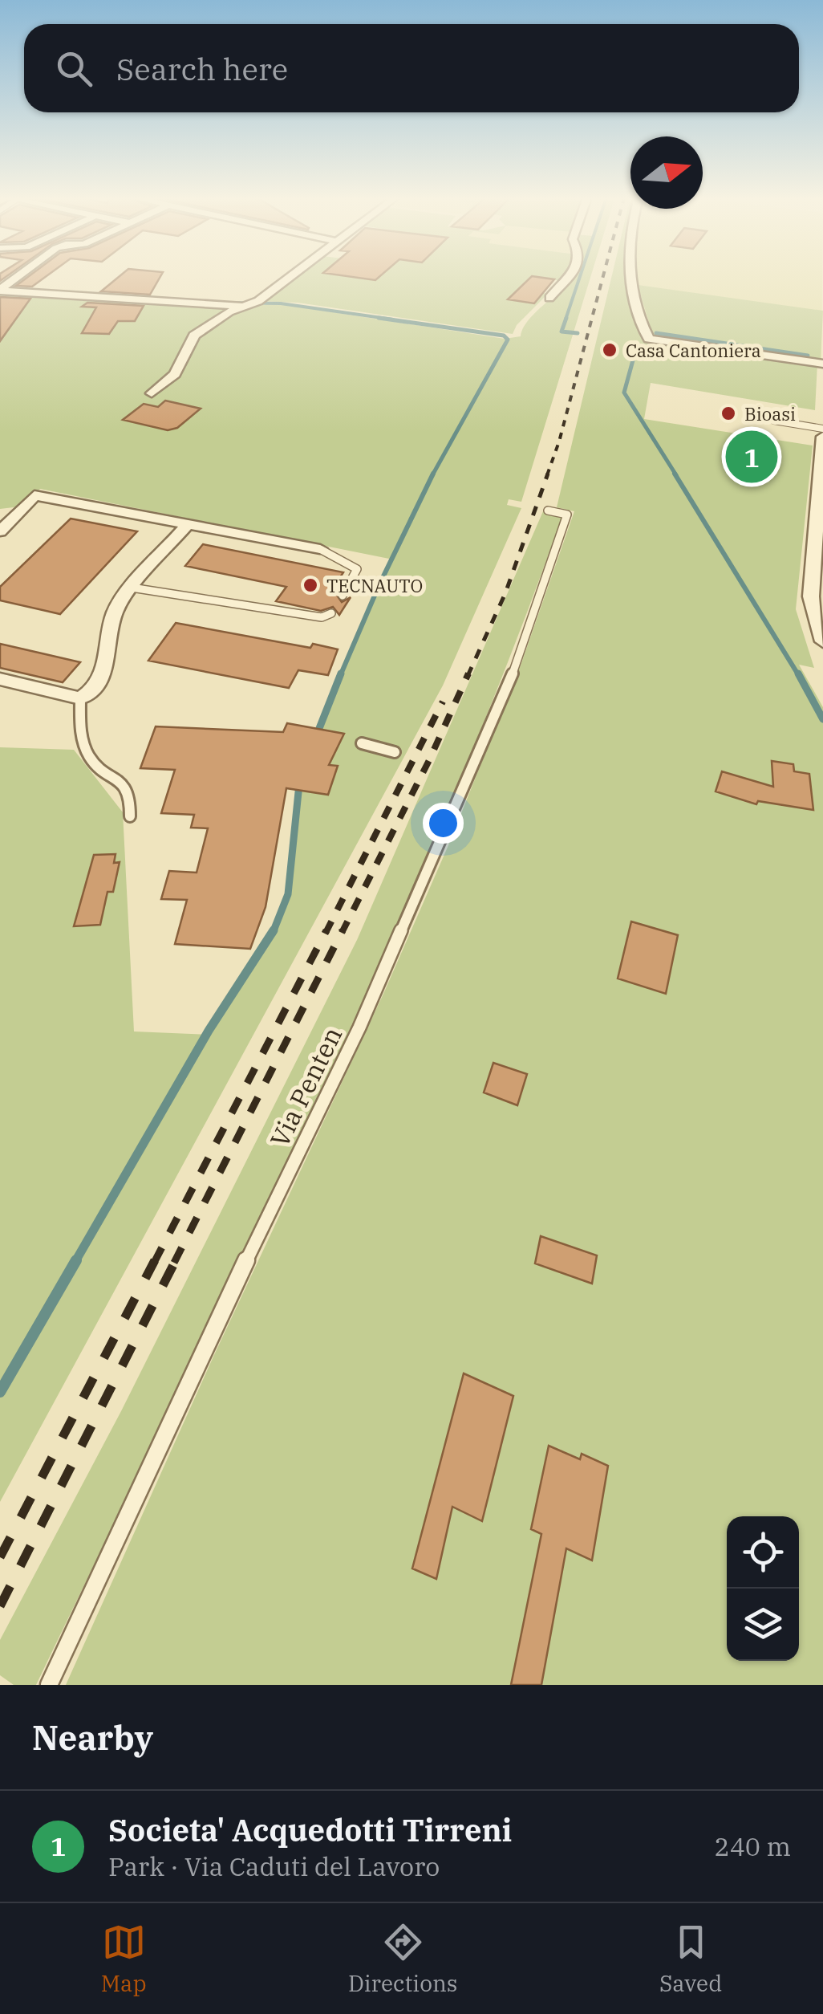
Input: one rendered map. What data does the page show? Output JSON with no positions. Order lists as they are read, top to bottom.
{
  "streets": {
    "lane": ["Via Penten"]
  },
  "places": ["Casa Cantoniera", "Bioasi", "TECNAUTO"],
  "north": "right",
  "page": {
    "search": "Search here",
    "pins": "1",
    "heading": "Nearby",
    "list": [
      {
        "mark": "1",
        "name": "Societa' Acquedotti Tirreni",
        "note": "Park · Via Caduti del Lavoro",
        "value": "240 m"
      }
    ],
    "nav": ["Map", "Directions", "Saved"]
  }
}
